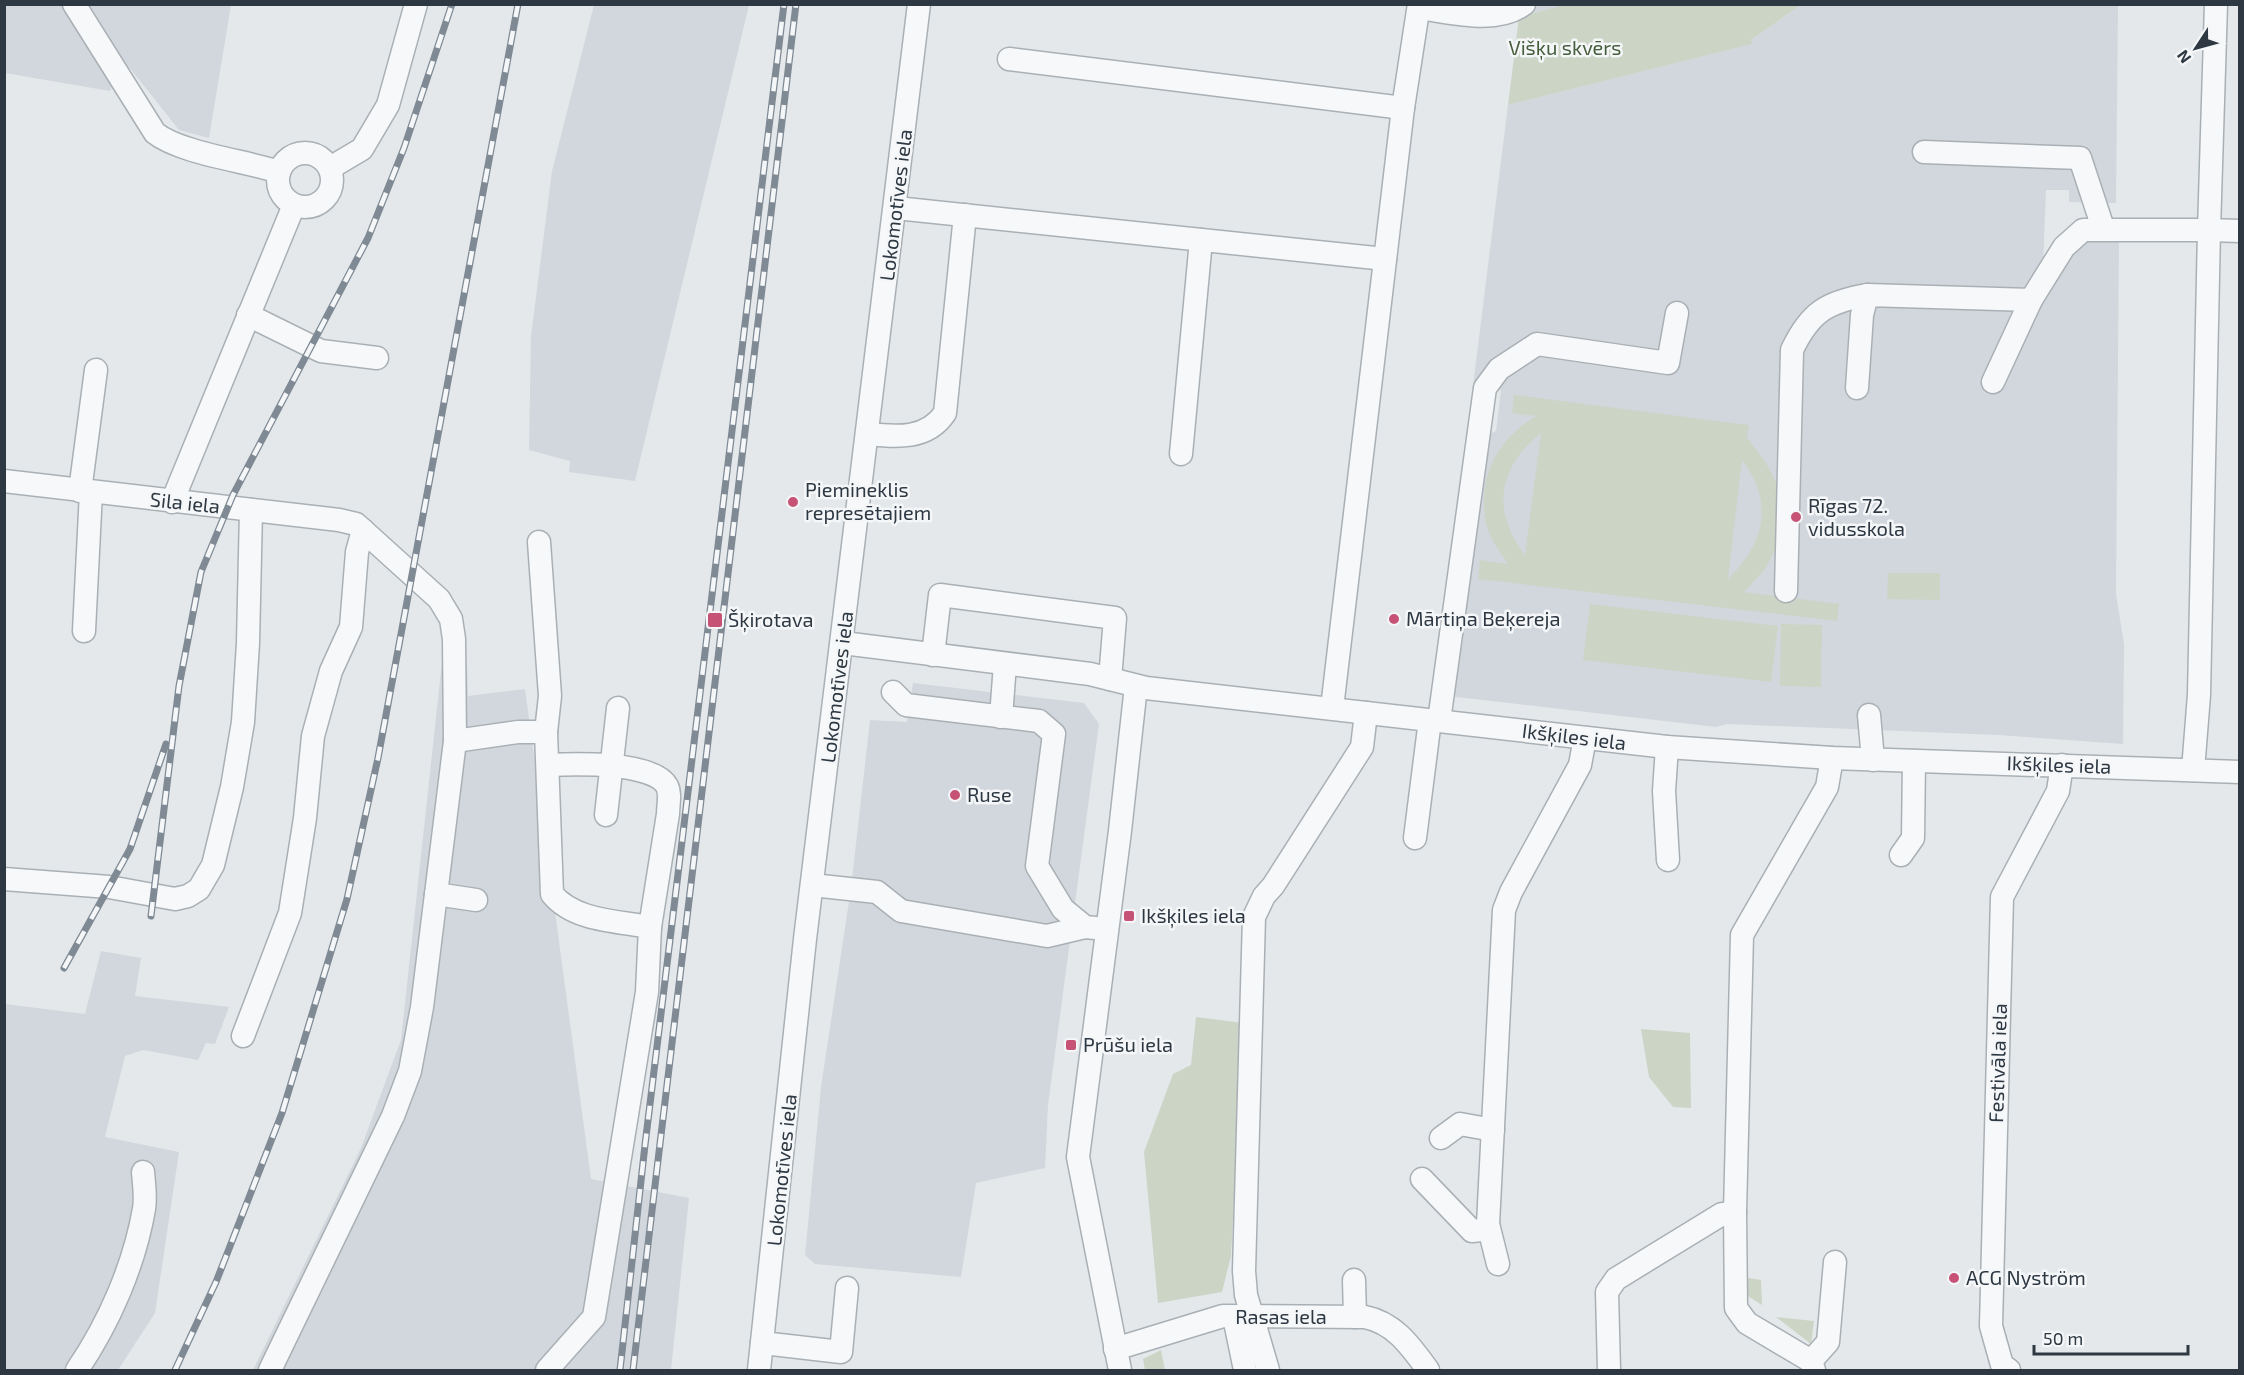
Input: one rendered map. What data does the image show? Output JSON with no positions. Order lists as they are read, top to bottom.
{
  "streets": {
    "street": [
      "Lokomotīves iela",
      "Sila iela",
      "Ikšķiles iela",
      "Festivāla iela",
      "Rasas iela"
    ]
  },
  "crossings": [
    ["Lokomotīves iela", "Ikšķiles iela"],
    ["Ikšķiles iela", "Festivāla iela"]
  ],
  "parks": ["Višķu skvērs"],
  "places": {
    "other": [
      "Piemineklis represētajiem",
      "Rīgas 72. vidusskola",
      "Mārtiņa Beķereja",
      "Ruse",
      "ACG Nyström"
    ],
    "transit": ["Šķirotava", "Ikšķiles iela", "Prūšu iela"]
  },
  "scale_bar": "50 m",
  "north": "bottom left"
}
